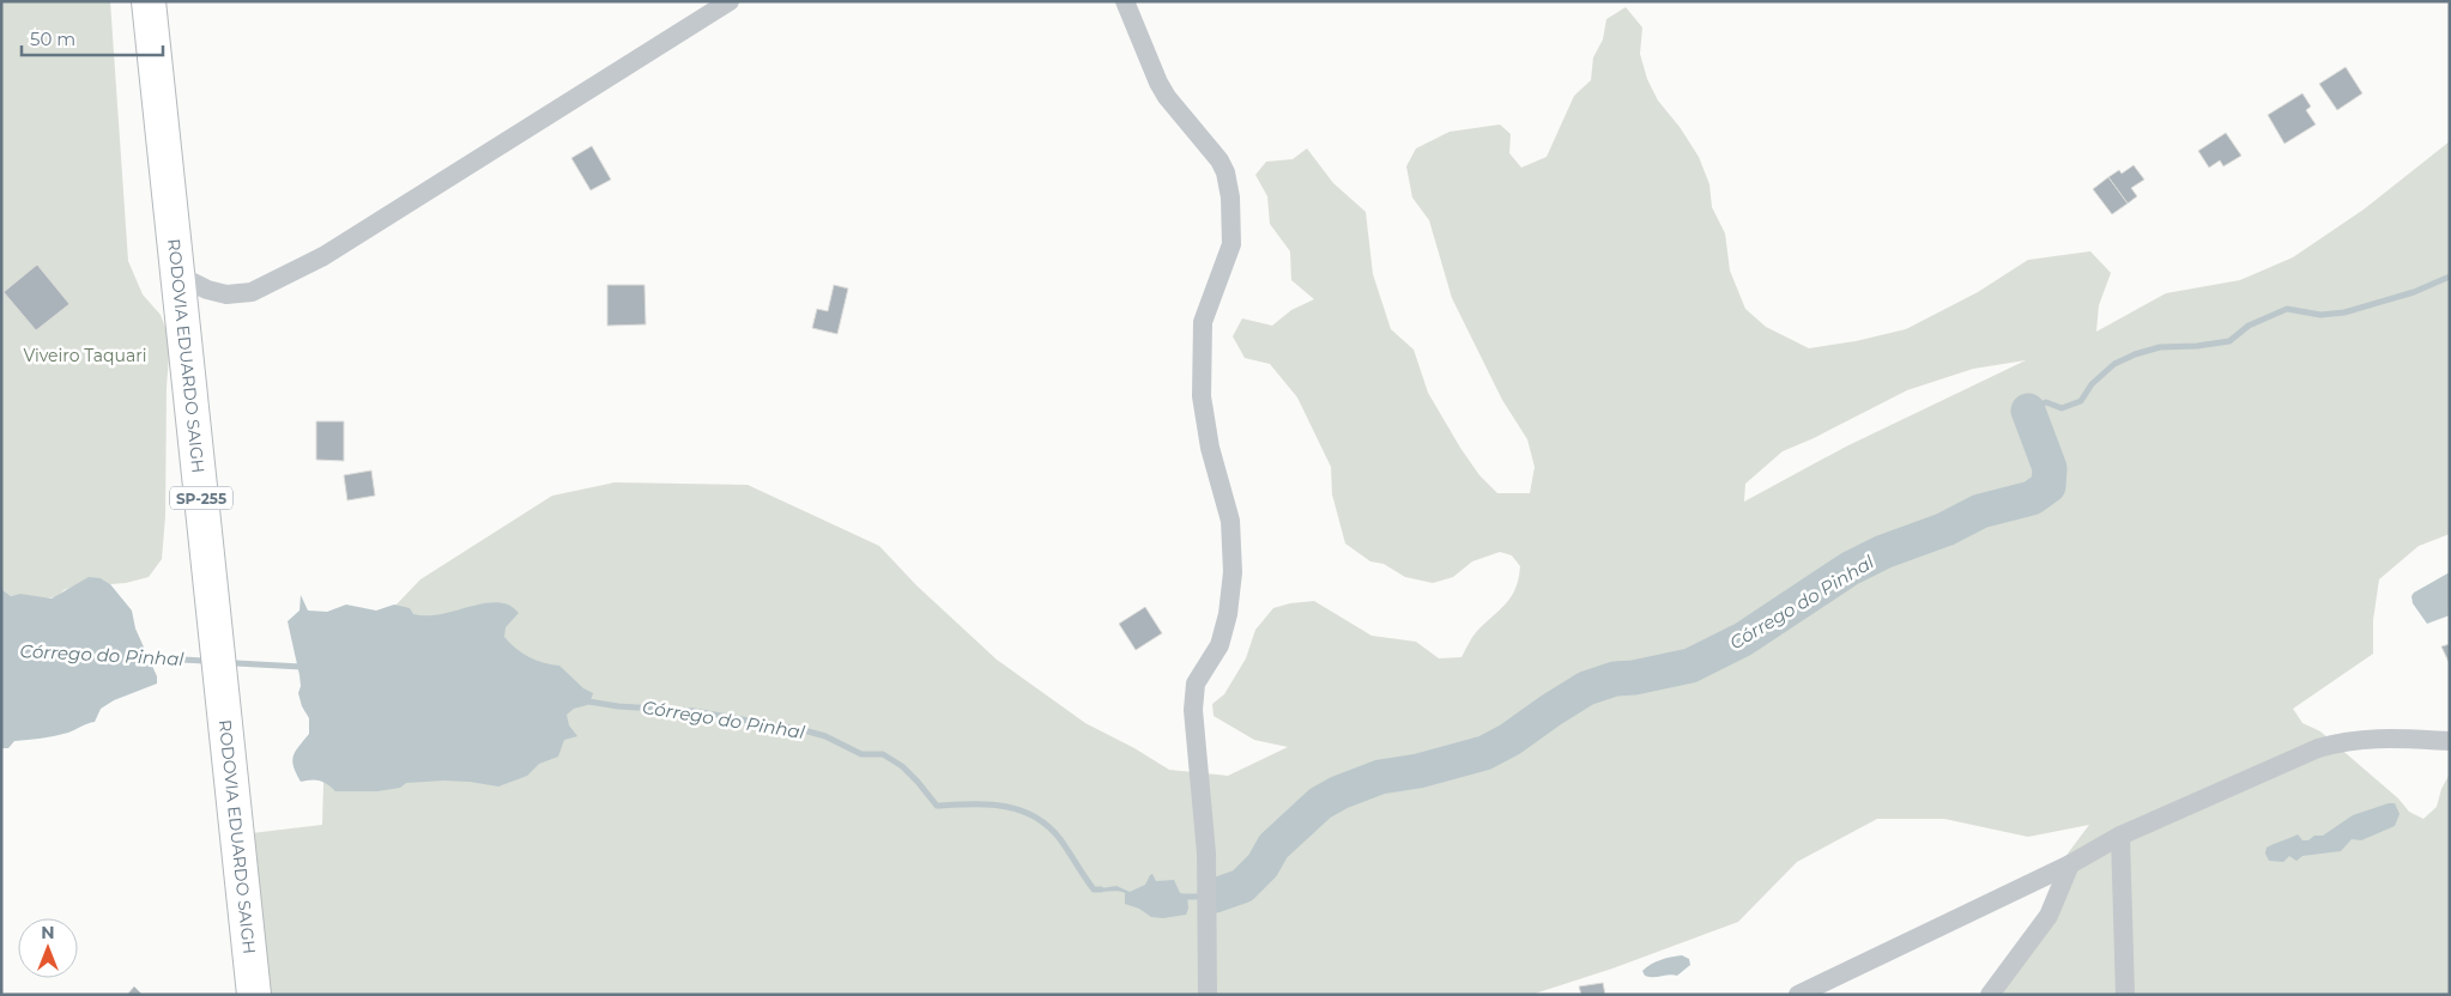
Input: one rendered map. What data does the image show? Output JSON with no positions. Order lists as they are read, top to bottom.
{
  "streets": {
    "highway": ["RODOVIA EDUARDO SAIGH", "SP-255"]
  },
  "water": ["Córrego do Pinhal"],
  "parks": ["Viveiro Taquari"],
  "scale_bar": "50 m",
  "north": "top"
}
